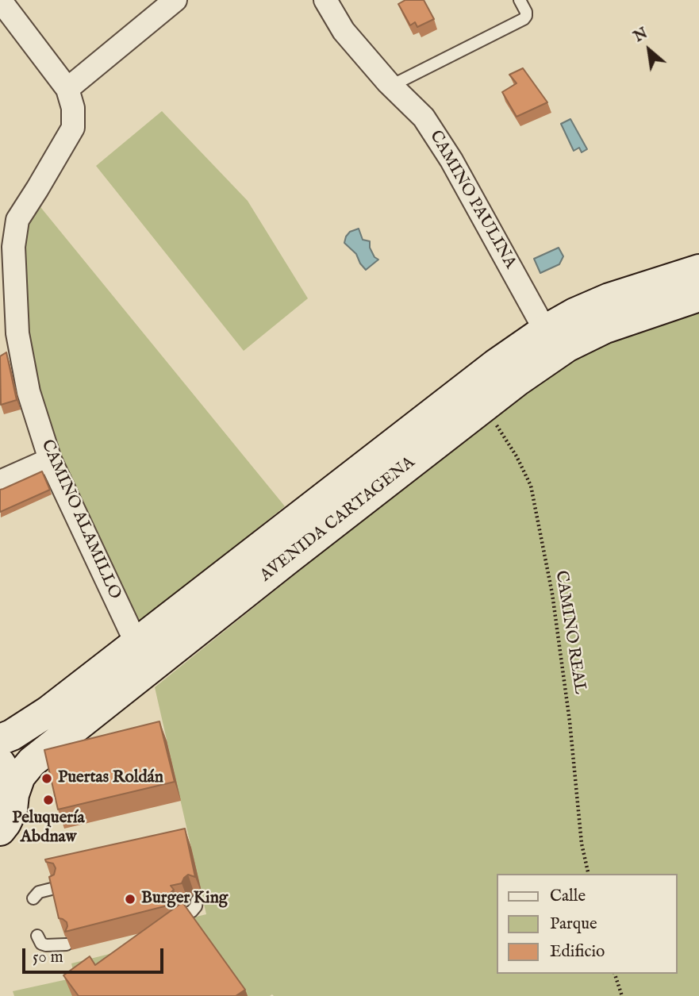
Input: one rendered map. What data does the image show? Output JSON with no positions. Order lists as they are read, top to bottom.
{
  "streets": {
    "main road": ["AVENIDA CARTAGENA"],
    "street": ["CAMINO PAULINA", "CAMINO ALAMILLO"],
    "path": ["CAMINO REAL"]
  },
  "crossings": [
    ["CAMINO PAULINA", "AVENIDA CARTAGENA"],
    ["CAMINO ALAMILLO", "AVENIDA CARTAGENA"],
    ["AVENIDA CARTAGENA", "CAMINO REAL"]
  ],
  "places": ["Puertas Roldán", "Peluquería Abdnaw", "Burger King"],
  "legend": ["Calle", "Parque", "Edificio"],
  "scale_bar": "50 m",
  "north": "top left"
}
